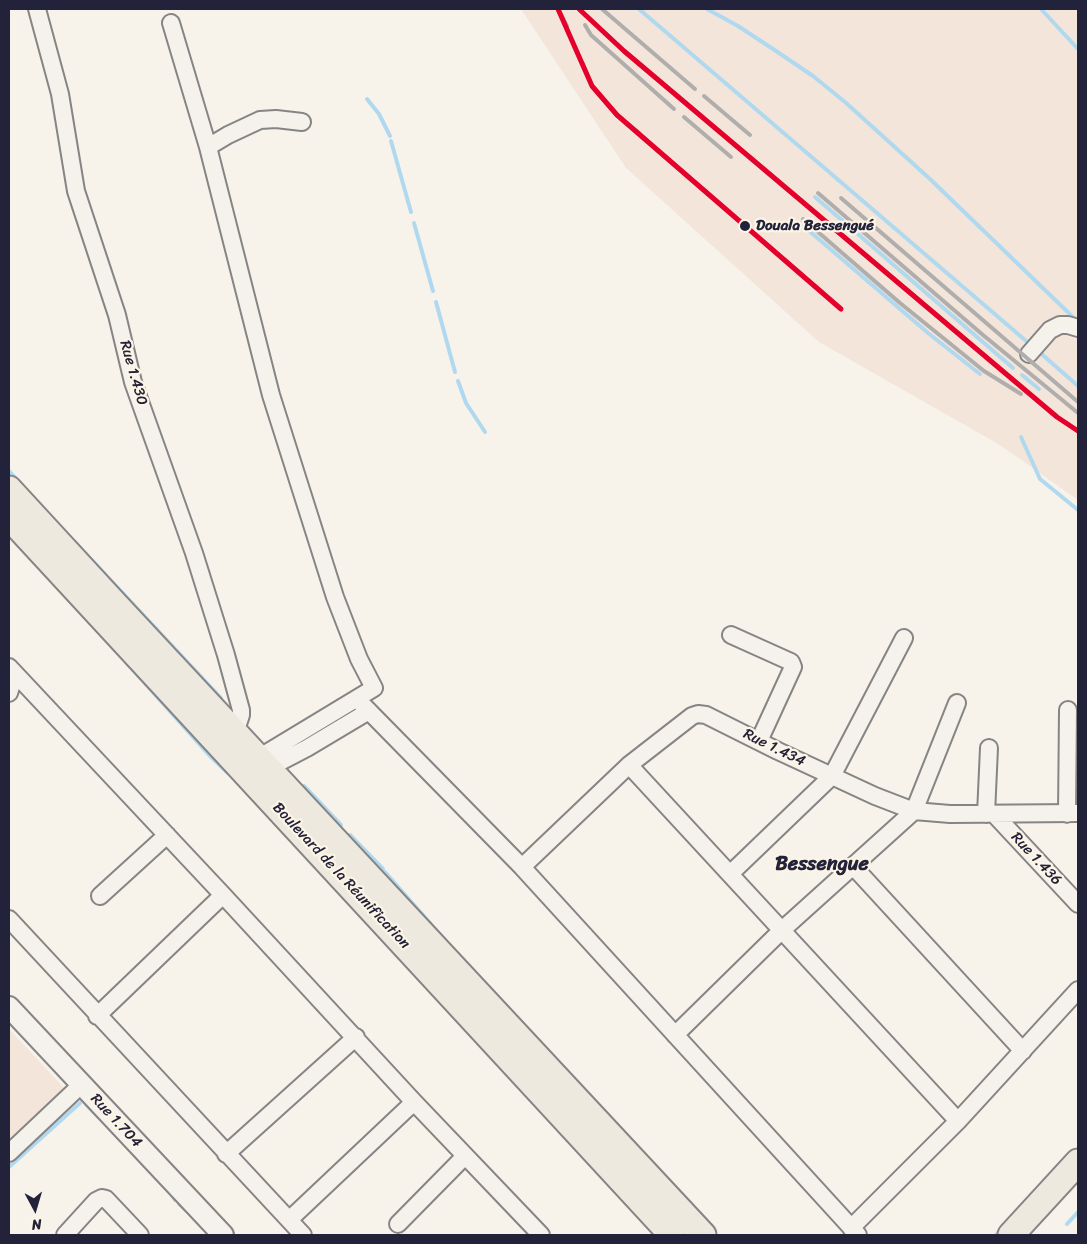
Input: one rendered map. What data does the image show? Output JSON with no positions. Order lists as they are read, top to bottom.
{
  "streets": {
    "main road": ["Boulevard de la Réunification"],
    "street": [
      "Rue 1.430",
      "Rue 1.434",
      "Rue 1.436",
      "Rue 1.704"
    ]
  },
  "crossings": [
    ["Rue 1.434", "Rue 1.436"]
  ],
  "districts": ["Bessengue"],
  "places": ["Douala Bessengué"],
  "north": "bottom"
}
